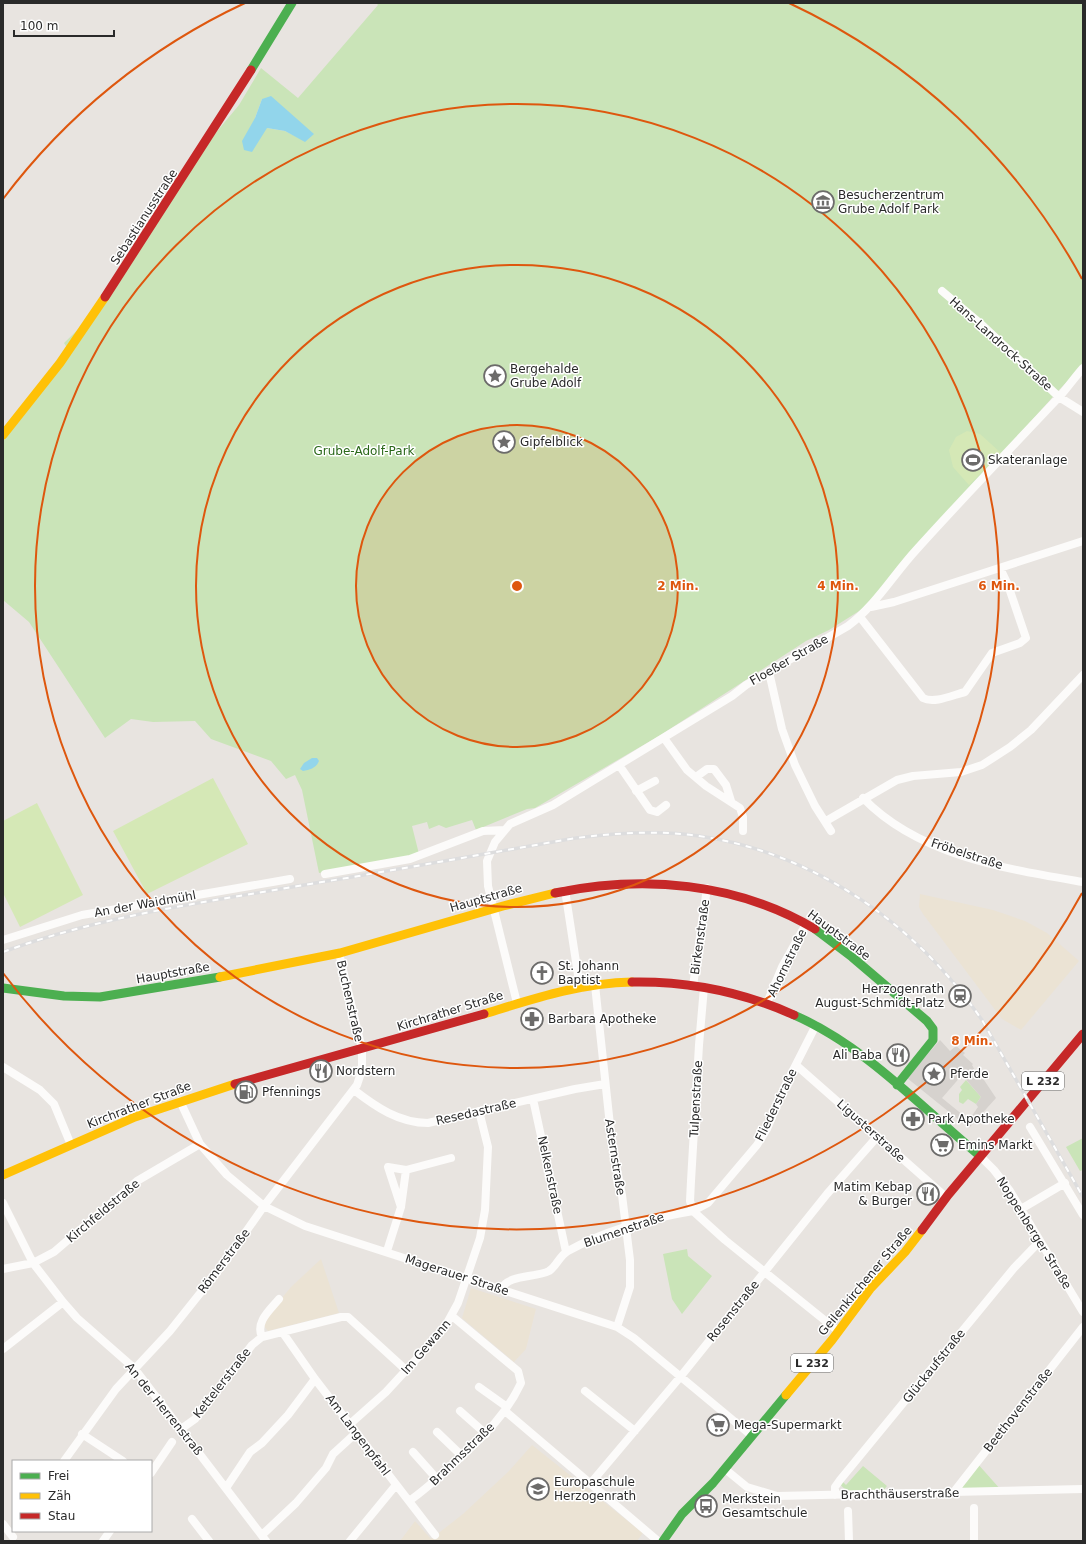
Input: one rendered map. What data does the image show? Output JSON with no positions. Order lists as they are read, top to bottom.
{
  "streets": {
    "main road": [
      "Sebastianusstraße",
      "Hauptstraße",
      "Kirchrather Straße",
      "L 232",
      "Geilenkirchener Straße"
    ],
    "street": [
      "Hans-Landrock-Straße",
      "Floeßer Straße",
      "Fröbelstraße",
      "An der Waidmühl",
      "Birkenstraße",
      "Ahornstraße",
      "Buchenstraße",
      "Tulpenstraße",
      "Fliederstraße",
      "Resedastraße",
      "Ligusterstraße",
      "Asternstraße",
      "Nelkenstraße",
      "Kirchfeldstraße",
      "Blumenstraße",
      "Noppenberger Straße",
      "Römerstraße",
      "Magerauer Straße",
      "Rosenstraße",
      "Im Gewann",
      "Glückaufstraße",
      "Kettelerstraße",
      "An der Herrenstraß",
      "Beethovenstraße",
      "Am Langenpfahl",
      "Brahmsstraße",
      "Brachthäuserstraße"
    ]
  },
  "crossings": [
    ["Hans-Landrock-Straße", "Floeßer Straße"],
    ["Floeßer Straße", "Hauptstraße"],
    ["Floeßer Straße", "Kirchrather Straße"],
    ["Hauptstraße", "Birkenstraße"],
    ["Hauptstraße", "Ahornstraße"],
    ["Hauptstraße", "Buchenstraße"],
    ["Hauptstraße", "Kirchrather Straße"],
    ["Birkenstraße", "Kirchrather Straße"],
    ["Ahornstraße", "Kirchrather Straße"],
    ["Buchenstraße", "Kirchrather Straße"],
    ["Buchenstraße", "Römerstraße"],
    ["Kirchrather Straße", "Tulpenstraße"],
    ["Kirchrather Straße", "Fliederstraße"],
    ["Kirchrather Straße", "Asternstraße"],
    ["Kirchrather Straße", "Noppenberger Straße"],
    ["Kirchrather Straße", "Römerstraße"],
    ["Kirchrather Straße", "Magerauer Straße"],
    ["Kirchrather Straße", "Geilenkirchener Straße"],
    ["Tulpenstraße", "Fliederstraße"],
    ["Tulpenstraße", "Blumenstraße"],
    ["Fliederstraße", "Ligusterstraße"],
    ["Fliederstraße", "Blumenstraße"],
    ["Resedastraße", "Asternstraße"],
    ["Resedastraße", "Nelkenstraße"],
    ["Resedastraße", "Römerstraße"],
    ["Resedastraße", "Im Gewann"],
    ["Ligusterstraße", "Geilenkirchener Straße"],
    ["Ligusterstraße", "Rosenstraße"],
    ["Asternstraße", "Blumenstraße"],
    ["Asternstraße", "Magerauer Straße"],
    ["Nelkenstraße", "Blumenstraße"],
    ["Kirchfeldstraße", "Magerauer Straße"],
    ["Kirchfeldstraße", "An der Herrenstraß"],
    ["Blumenstraße", "Magerauer Straße"],
    ["Noppenberger Straße", "Geilenkirchener Straße"],
    ["Noppenberger Straße", "Glückaufstraße"],
    ["Römerstraße", "Magerauer Straße"],
    ["Römerstraße", "An der Herrenstraß"],
    ["Magerauer Straße", "Geilenkirchener Straße"],
    ["Magerauer Straße", "Rosenstraße"],
    ["Magerauer Straße", "Im Gewann"],
    ["Geilenkirchener Straße", "Brachthäuserstraße"],
    ["Im Gewann", "Kettelerstraße"],
    ["Im Gewann", "Am Langenpfahl"],
    ["Im Gewann", "Brahmsstraße"],
    ["Glückaufstraße", "Brachthäuserstraße"],
    ["Kettelerstraße", "An der Herrenstraß"],
    ["Kettelerstraße", "Am Langenpfahl"],
    ["Beethovenstraße", "Brachthäuserstraße"],
    ["Am Langenpfahl", "Brahmsstraße"]
  ],
  "parks": ["Grube-Adolf-Park"],
  "places": {
    "museum": ["Besucherzentrum Grube Adolf Park"],
    "place": ["Bergehalde Grube Adolf", "Gipfelblick", "Pferde"],
    "sports": ["Skateranlage"],
    "church": ["St. Johann Baptist"],
    "station": ["Herzogenrath August-Schmidt-Platz"],
    "pharmacy": ["Barbara Apotheke", "Park Apotheke"],
    "restaurant": ["Ali Baba", "Nordstern", "Matim Kebap & Burger"],
    "fuel station": ["Pfennings"],
    "supermarket": ["Emins Markt", "Mega-Supermarkt"],
    "school or university": ["Europaschule Herzogenrath"],
    "bus stop": ["Merkstein Gesamtschule"]
  },
  "legend": ["Frei", "Zäh", "Stau"],
  "scale_bar": "100 m",
  "rings": [
    "2 Min.",
    "4 Min.",
    "6 Min.",
    "8 Min."
  ]
}
